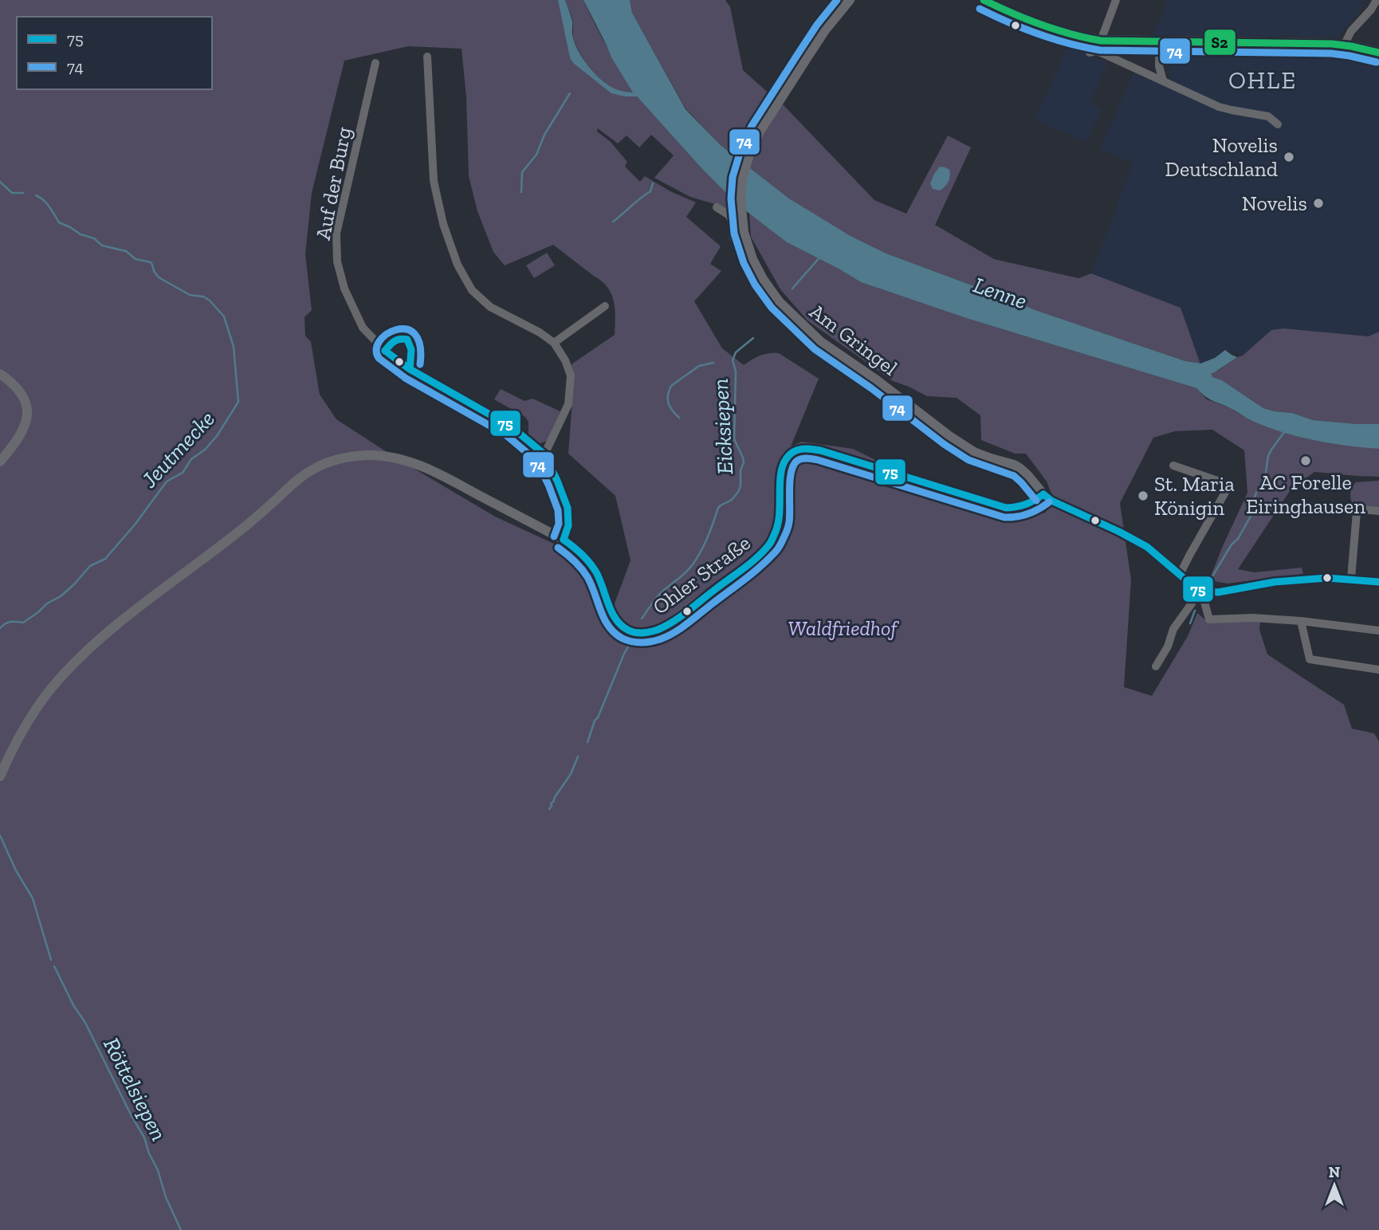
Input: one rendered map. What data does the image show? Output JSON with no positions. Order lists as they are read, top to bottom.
{
  "streets": {
    "street": ["Auf der Burg", "Am Gringel", "Ohler Straße"]
  },
  "crossings": [
    ["Auf der Burg", "Ohler Straße"],
    ["Am Gringel", "Ohler Straße"]
  ],
  "districts": ["OHLE"],
  "water": [
    "Lenne",
    "Eicksiepen",
    "Jeutmecke",
    "Röttelsiepen"
  ],
  "parks": ["Waldfriedhof"],
  "places": [
    "Novelis Deutschland",
    "Novelis",
    "AC Forelle Eiringhausen",
    "St. Maria Königin"
  ],
  "lines": ["transit line 74", "transit line S2", "transit line 75"],
  "legend": ["75", "74"],
  "north": "top"
}
